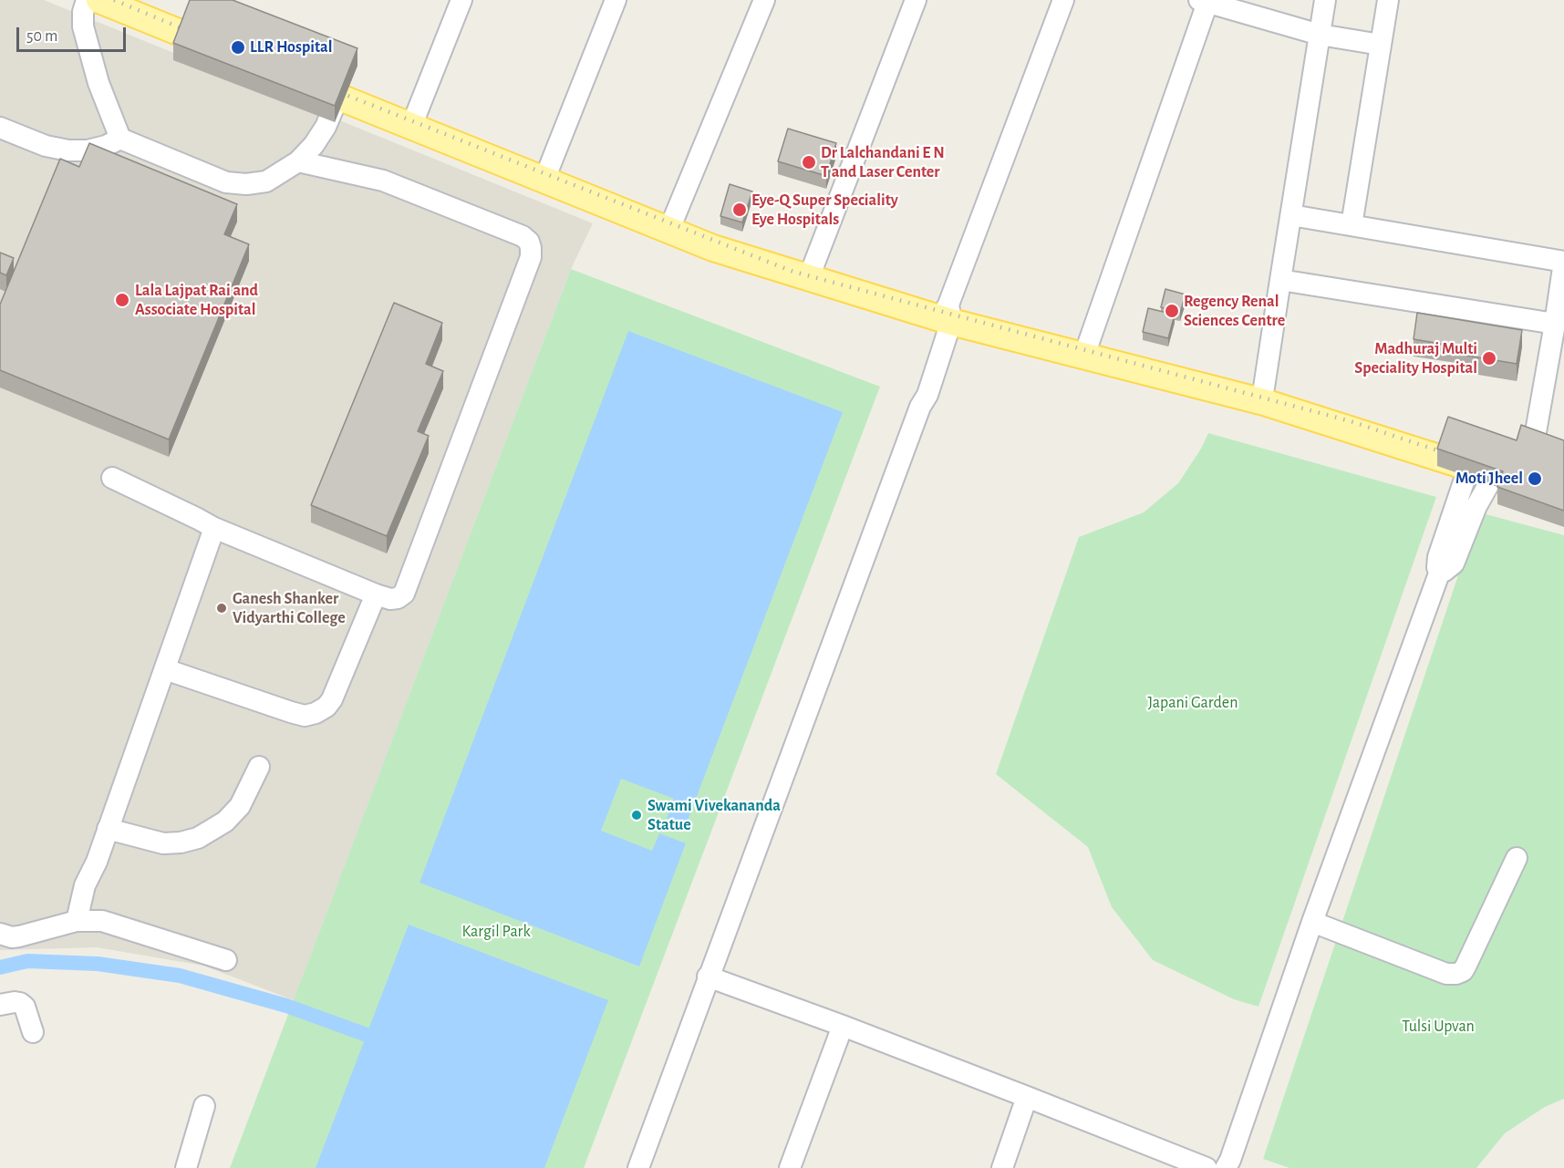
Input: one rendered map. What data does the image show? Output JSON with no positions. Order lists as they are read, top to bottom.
{
  "parks": ["Japani Garden", "Kargil Park", "Tulsi Upvan"],
  "places": [
    "LLR Hospital",
    "Dr Lalchandani E N T and Laser Center",
    "Eye-Q Super Speciality Eye Hospitals",
    "Lala Lajpat Rai and Associate Hospital",
    "Regency Renal Sciences Centre",
    "Madhuraj Multi Speciality Hospital",
    "Moti Jheel",
    "Ganesh Shanker Vidyarthi College",
    "Swami Vivekananda Statue"
  ],
  "scale_bar": "50 m"
}
